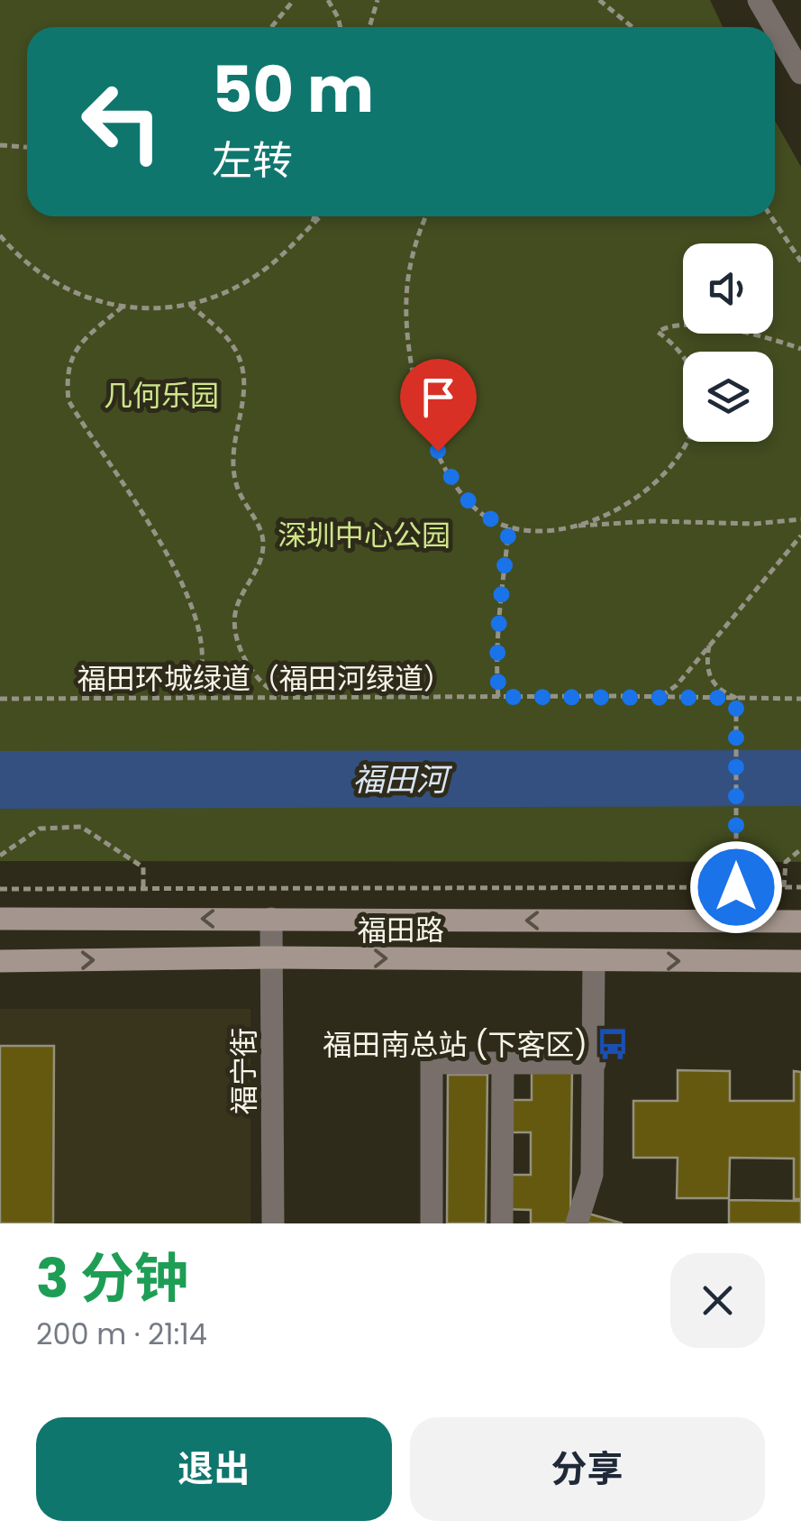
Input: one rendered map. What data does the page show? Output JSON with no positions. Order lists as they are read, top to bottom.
{
  "streets": {
    "main road": ["福田路"],
    "street": ["福宁街"],
    "path": ["福田环城绿道（福田河绿道）"]
  },
  "crossings": [
    ["福田路", "福宁街"]
  ],
  "water": ["福田河"],
  "parks": ["几何乐园", "深圳中心公园"],
  "places": {
    "bus stop": ["福田南总站 (下客区)"]
  },
  "page": {
    "turn": ["50 m", "左转"],
    "heading": ["3 分钟", "200 m · 21:14"],
    "buttons": ["退出", "分享"]
  }
}
